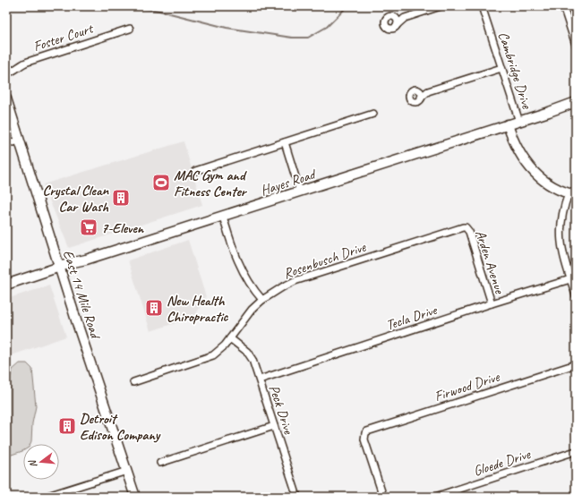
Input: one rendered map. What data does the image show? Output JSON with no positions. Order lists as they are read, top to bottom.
{
  "streets": {
    "street": [
      "Foster Court",
      "Cambridge Drive",
      "Hayes Road",
      "Rosenbusch Drive",
      "Arden Avenue",
      "East 14 Mile Road",
      "Tecla Drive",
      "Firwood Drive",
      "Peck Drive",
      "Gloede Drive"
    ]
  },
  "crossings": [
    ["Cambridge Drive", "Hayes Road"],
    ["Hayes Road", "East 14 Mile Road"],
    ["Rosenbusch Drive", "Arden Avenue"],
    ["Rosenbusch Drive", "Peck Drive"],
    ["Arden Avenue", "Tecla Drive"],
    ["Tecla Drive", "Peck Drive"]
  ],
  "places": {
    "sports": ["MAC Gym and Fitness Center"],
    "building": ["Crystal Clean Car Wash", "New Health Chiropractic", "Detroit Edison Company"],
    "supermarket": ["7-Eleven"]
  },
  "north": "left"
}
